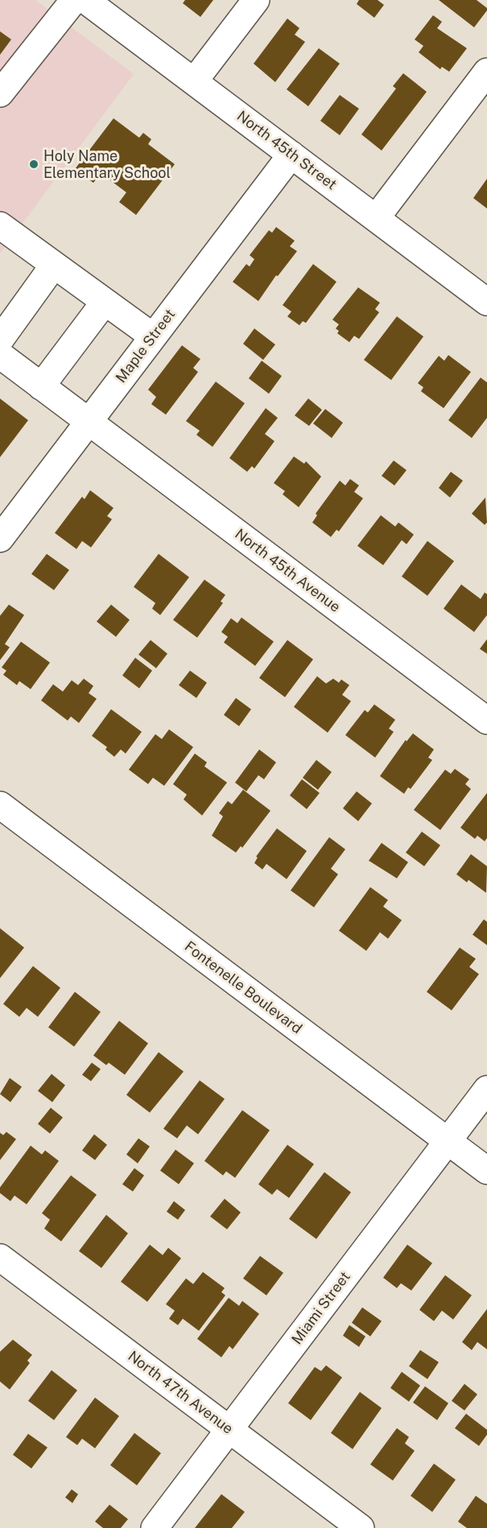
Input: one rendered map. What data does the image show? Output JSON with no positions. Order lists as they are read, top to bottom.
{
  "streets": {
    "street": [
      "North 45th Street",
      "Maple Street",
      "North 45th Avenue",
      "Fontenelle Boulevard",
      "Miami Street",
      "North 47th Avenue"
    ]
  },
  "crossings": [
    ["North 45th Street", "Maple Street"],
    ["Maple Street", "North 45th Avenue"],
    ["Fontenelle Boulevard", "Miami Street"],
    ["Miami Street", "North 47th Avenue"]
  ],
  "places": ["Holy Name Elementary School"]
}
